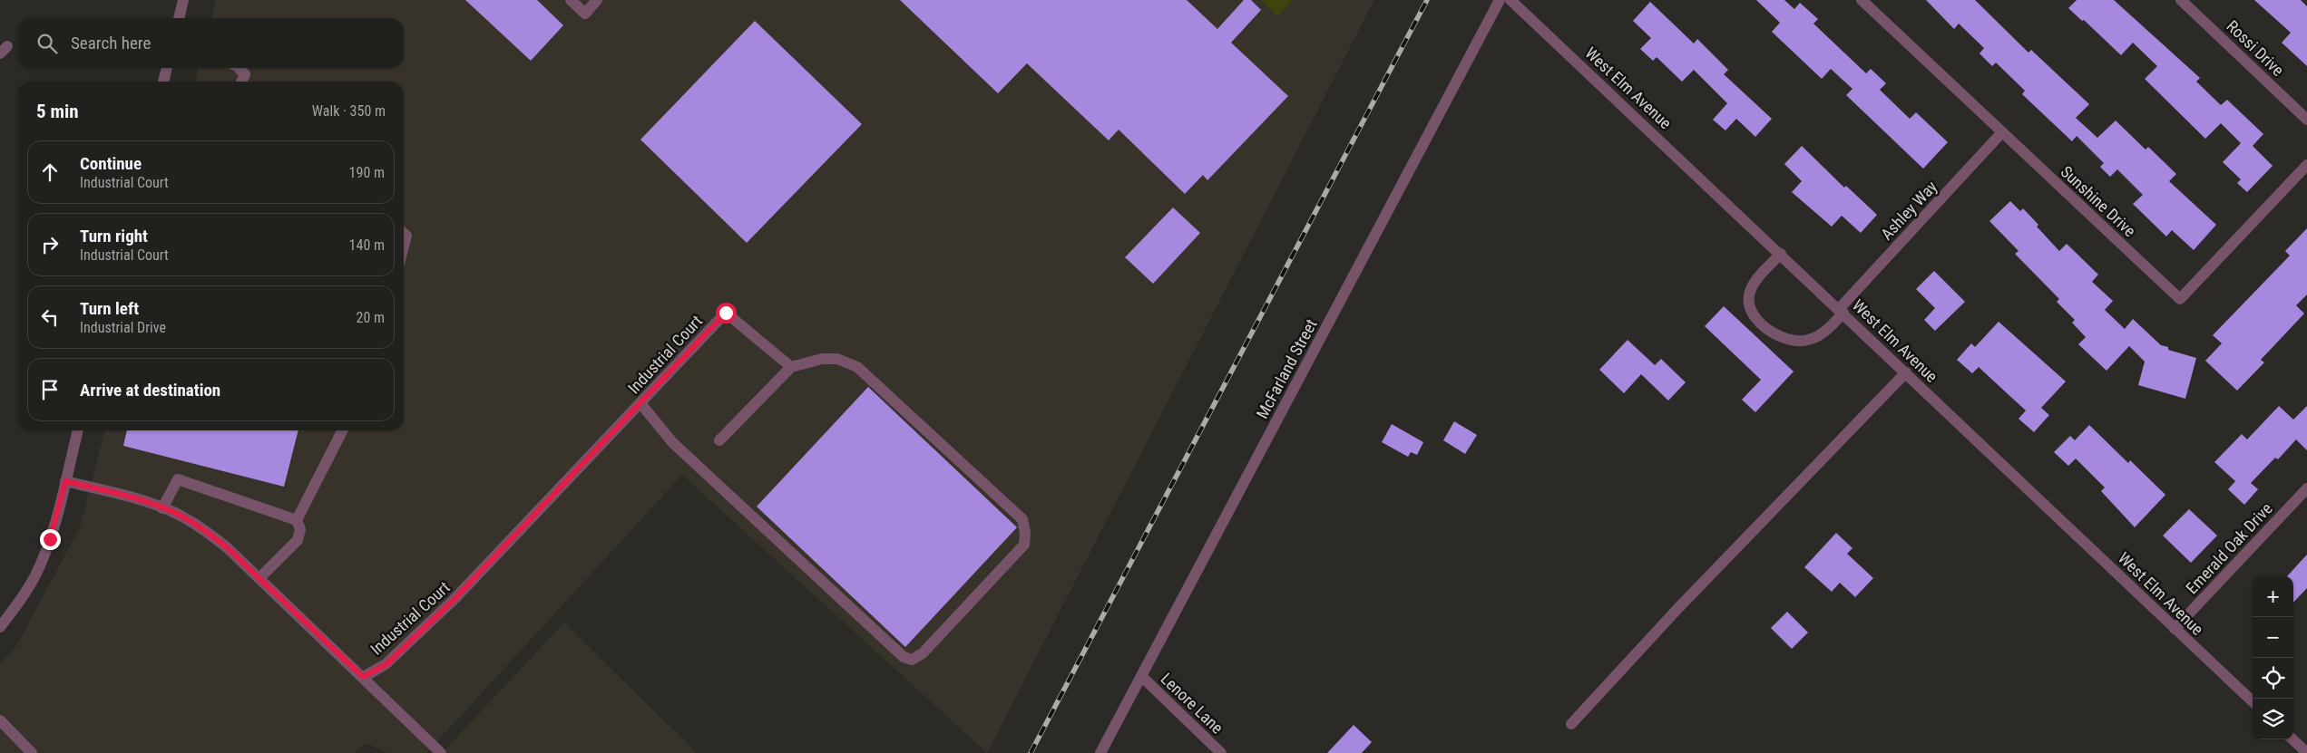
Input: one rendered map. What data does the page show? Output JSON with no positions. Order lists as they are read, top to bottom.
{
  "streets": {
    "street": [
      "Rossi Drive",
      "West Elm Avenue",
      "Sunshine Drive",
      "Ashley Way",
      "Industrial Court",
      "McFarland Street",
      "Emerald Oak Drive",
      "Lenore Lane"
    ]
  },
  "crossings": [
    ["West Elm Avenue", "Ashley Way"],
    ["West Elm Avenue", "Emerald Oak Drive"],
    ["Sunshine Drive", "Ashley Way"],
    ["McFarland Street", "Lenore Lane"]
  ],
  "page": {
    "search": "Search here",
    "heading": ["5 min", "Walk · 350 m"],
    "list": [
      ["Continue", "Industrial Court", "190 m"],
      ["Turn right", "Industrial Court", "140 m"],
      ["Turn left", "Industrial Drive", "20 m"],
      "Arrive at destination"
    ],
    "map_buttons": ["+", "−"]
  }
}
